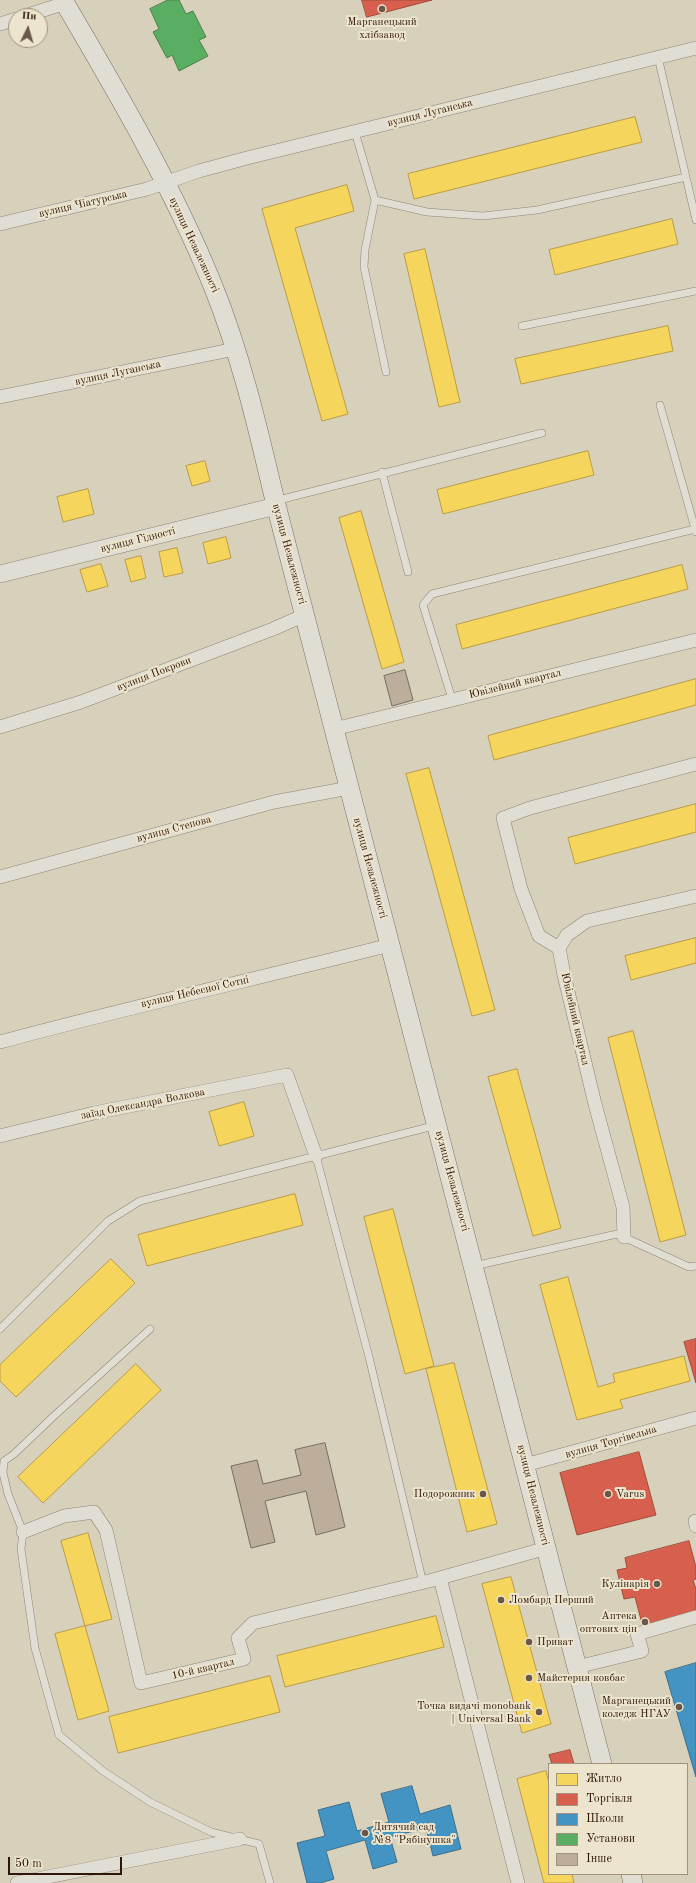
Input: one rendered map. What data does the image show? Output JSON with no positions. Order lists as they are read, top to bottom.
{
  "streets": {
    "main road": ["вулиця Незалежності"],
    "street": [
      "вулиця Луганська",
      "вулиця Чіатурська",
      "вулиця Гідності",
      "вулиця Покрови",
      "Ювілейний квартал",
      "вулиця Степова",
      "вулиця Небесної Сотні",
      "заїзд Олександра Волкова",
      "вулиця Торгівельна",
      "10-й квартал"
    ]
  },
  "crossings": [
    ["вулиця Луганська", "вулиця Чіатурська"],
    ["вулиця Луганська", "вулиця Незалежності"],
    ["вулиця Чіатурська", "вулиця Незалежності"],
    ["вулиця Незалежності", "вулиця Гідності"],
    ["вулиця Незалежності", "вулиця Покрови"],
    ["вулиця Незалежності", "Ювілейний квартал"],
    ["вулиця Незалежності", "вулиця Степова"],
    ["вулиця Незалежності", "вулиця Небесної Сотні"],
    ["вулиця Незалежності", "вулиця Торгівельна"],
    ["вулиця Незалежності", "10-й квартал"]
  ],
  "places": [
    "Марганецький хлібзавод",
    "Подорожник",
    "Varus",
    "Кулінарія",
    "Ломбард Перший",
    "Аптека оптових цін",
    "Приват",
    "Майстерня ковбас",
    "Марганецький коледж НГАУ",
    "Точка видачі monobank | Universal Bank",
    "Дитячий сад №8 \"Рябінушка\""
  ],
  "legend": [
    "Житло",
    "Торгівля",
    "Школи",
    "Установи",
    "Інше"
  ],
  "scale_bar": "50 m",
  "north": "top"
}
